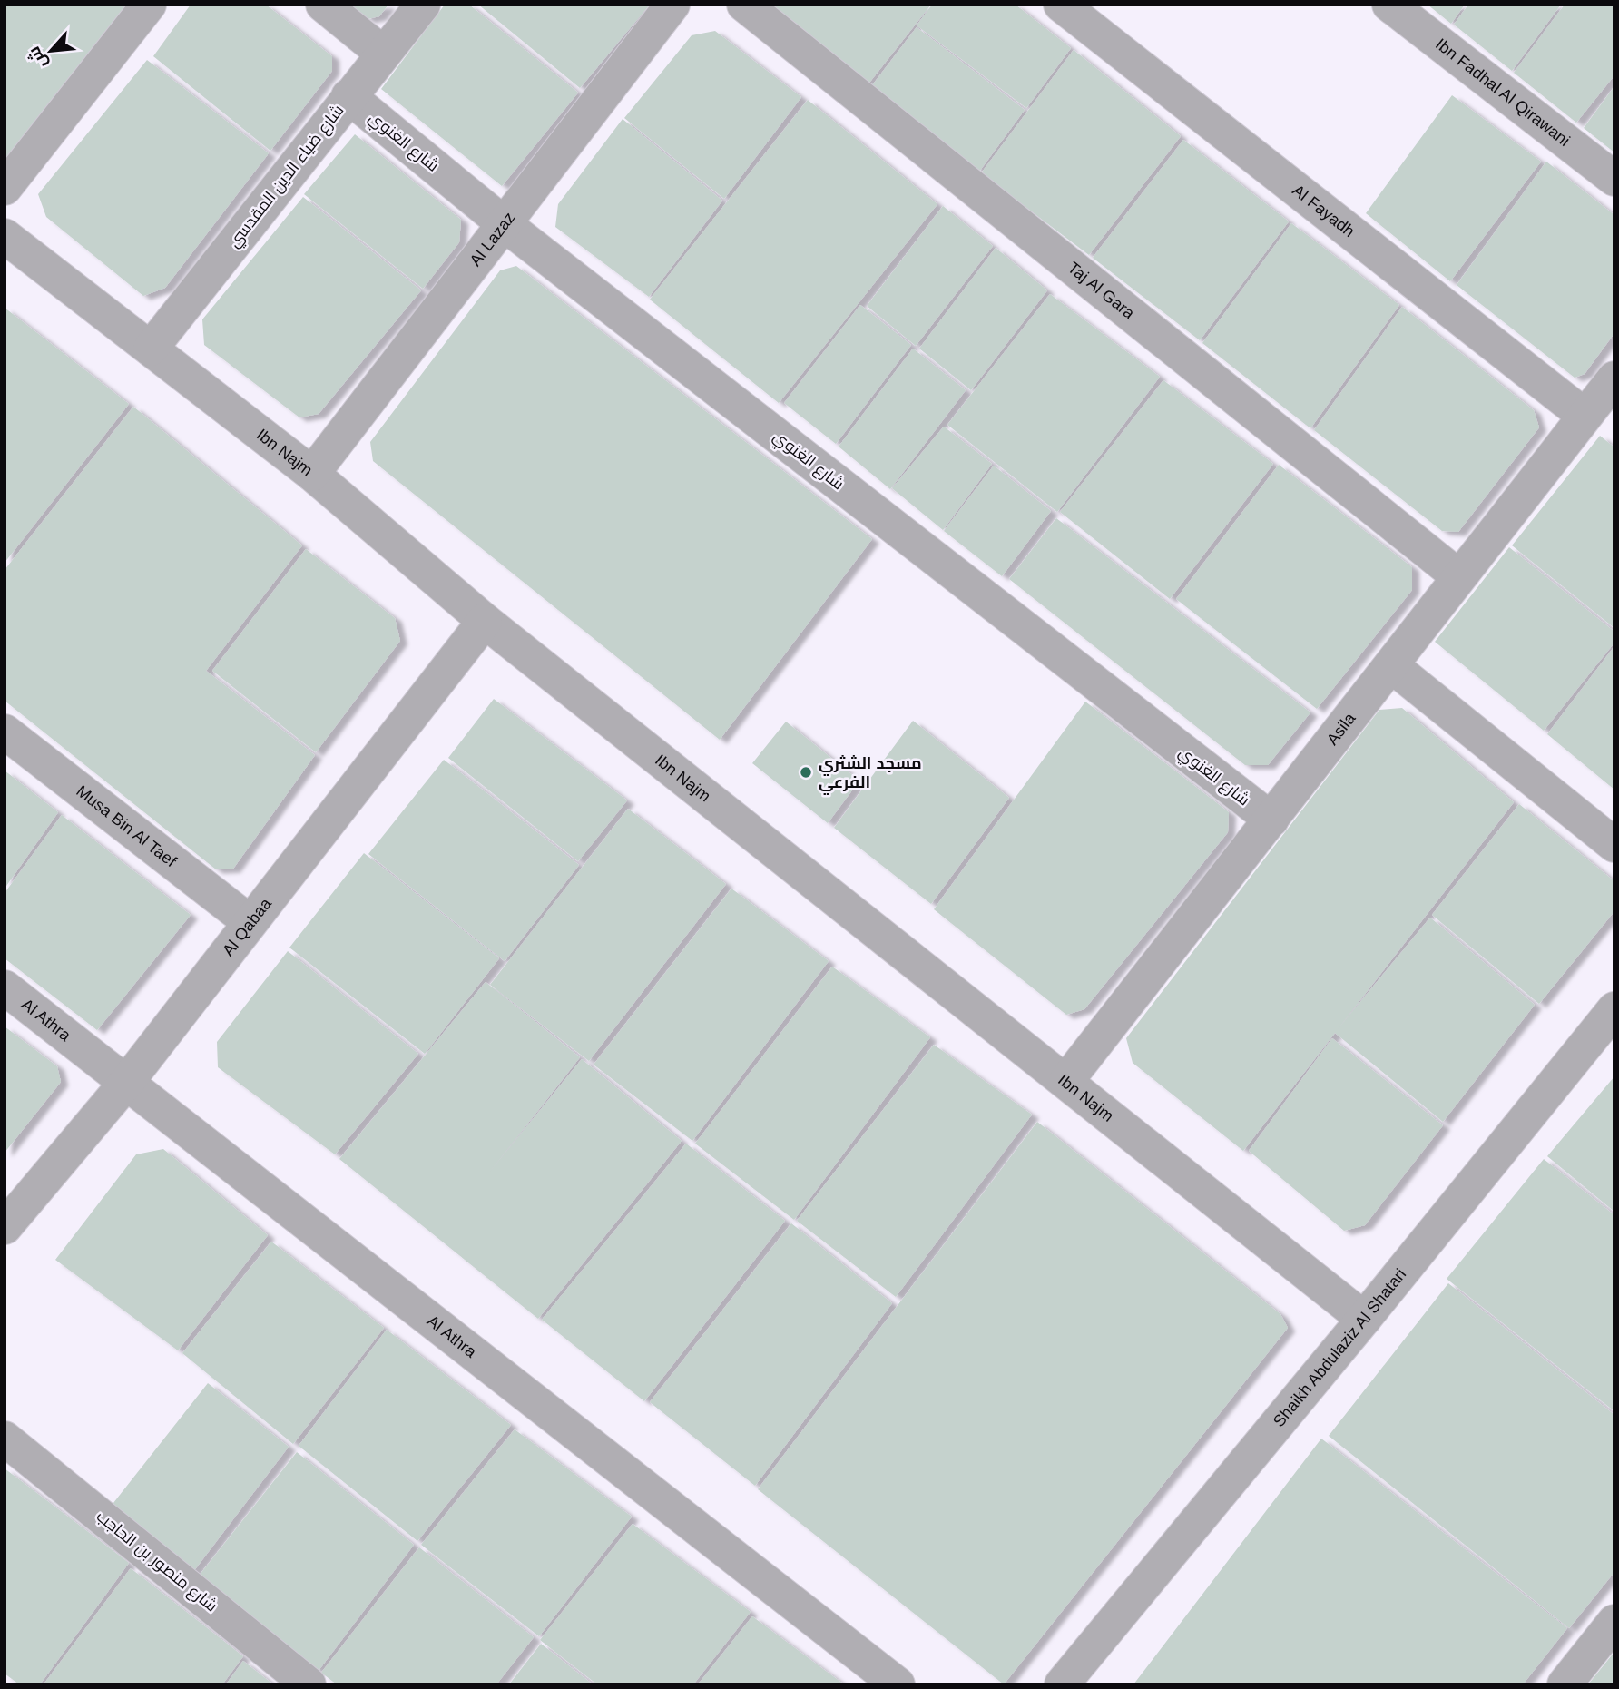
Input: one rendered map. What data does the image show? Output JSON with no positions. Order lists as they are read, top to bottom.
{
  "streets": {
    "street": [
      "Ibn Fadhal Al Qirawani",
      "شارع الغنوي",
      "شارع ضياء الدين المقدسي",
      "Al Fayadh",
      "Al Lazaz",
      "Taj Al Gara",
      "Ibn Najm",
      "Asila",
      "Musa Bin Al Taef",
      "Al Qabaa",
      "Al Athra",
      "Shaikh Abdulaziz Al Shatari",
      "شارع منصور بن الحاجب"
    ]
  },
  "crossings": [
    ["شارع الغنوي", "شارع ضياء الدين المقدسي"],
    ["شارع الغنوي", "Al Lazaz"],
    ["شارع الغنوي", "Asila"],
    ["شارع ضياء الدين المقدسي", "Ibn Najm"],
    ["Al Fayadh", "Asila"],
    ["Al Lazaz", "Ibn Najm"],
    ["Taj Al Gara", "Asila"],
    ["Ibn Najm", "Asila"],
    ["Ibn Najm", "Al Qabaa"],
    ["Ibn Najm", "Shaikh Abdulaziz Al Shatari"],
    ["Musa Bin Al Taef", "Al Qabaa"],
    ["Al Qabaa", "Al Athra"]
  ],
  "places": ["مسجد الشثري الفرعي"],
  "north": "bottom left"
}
